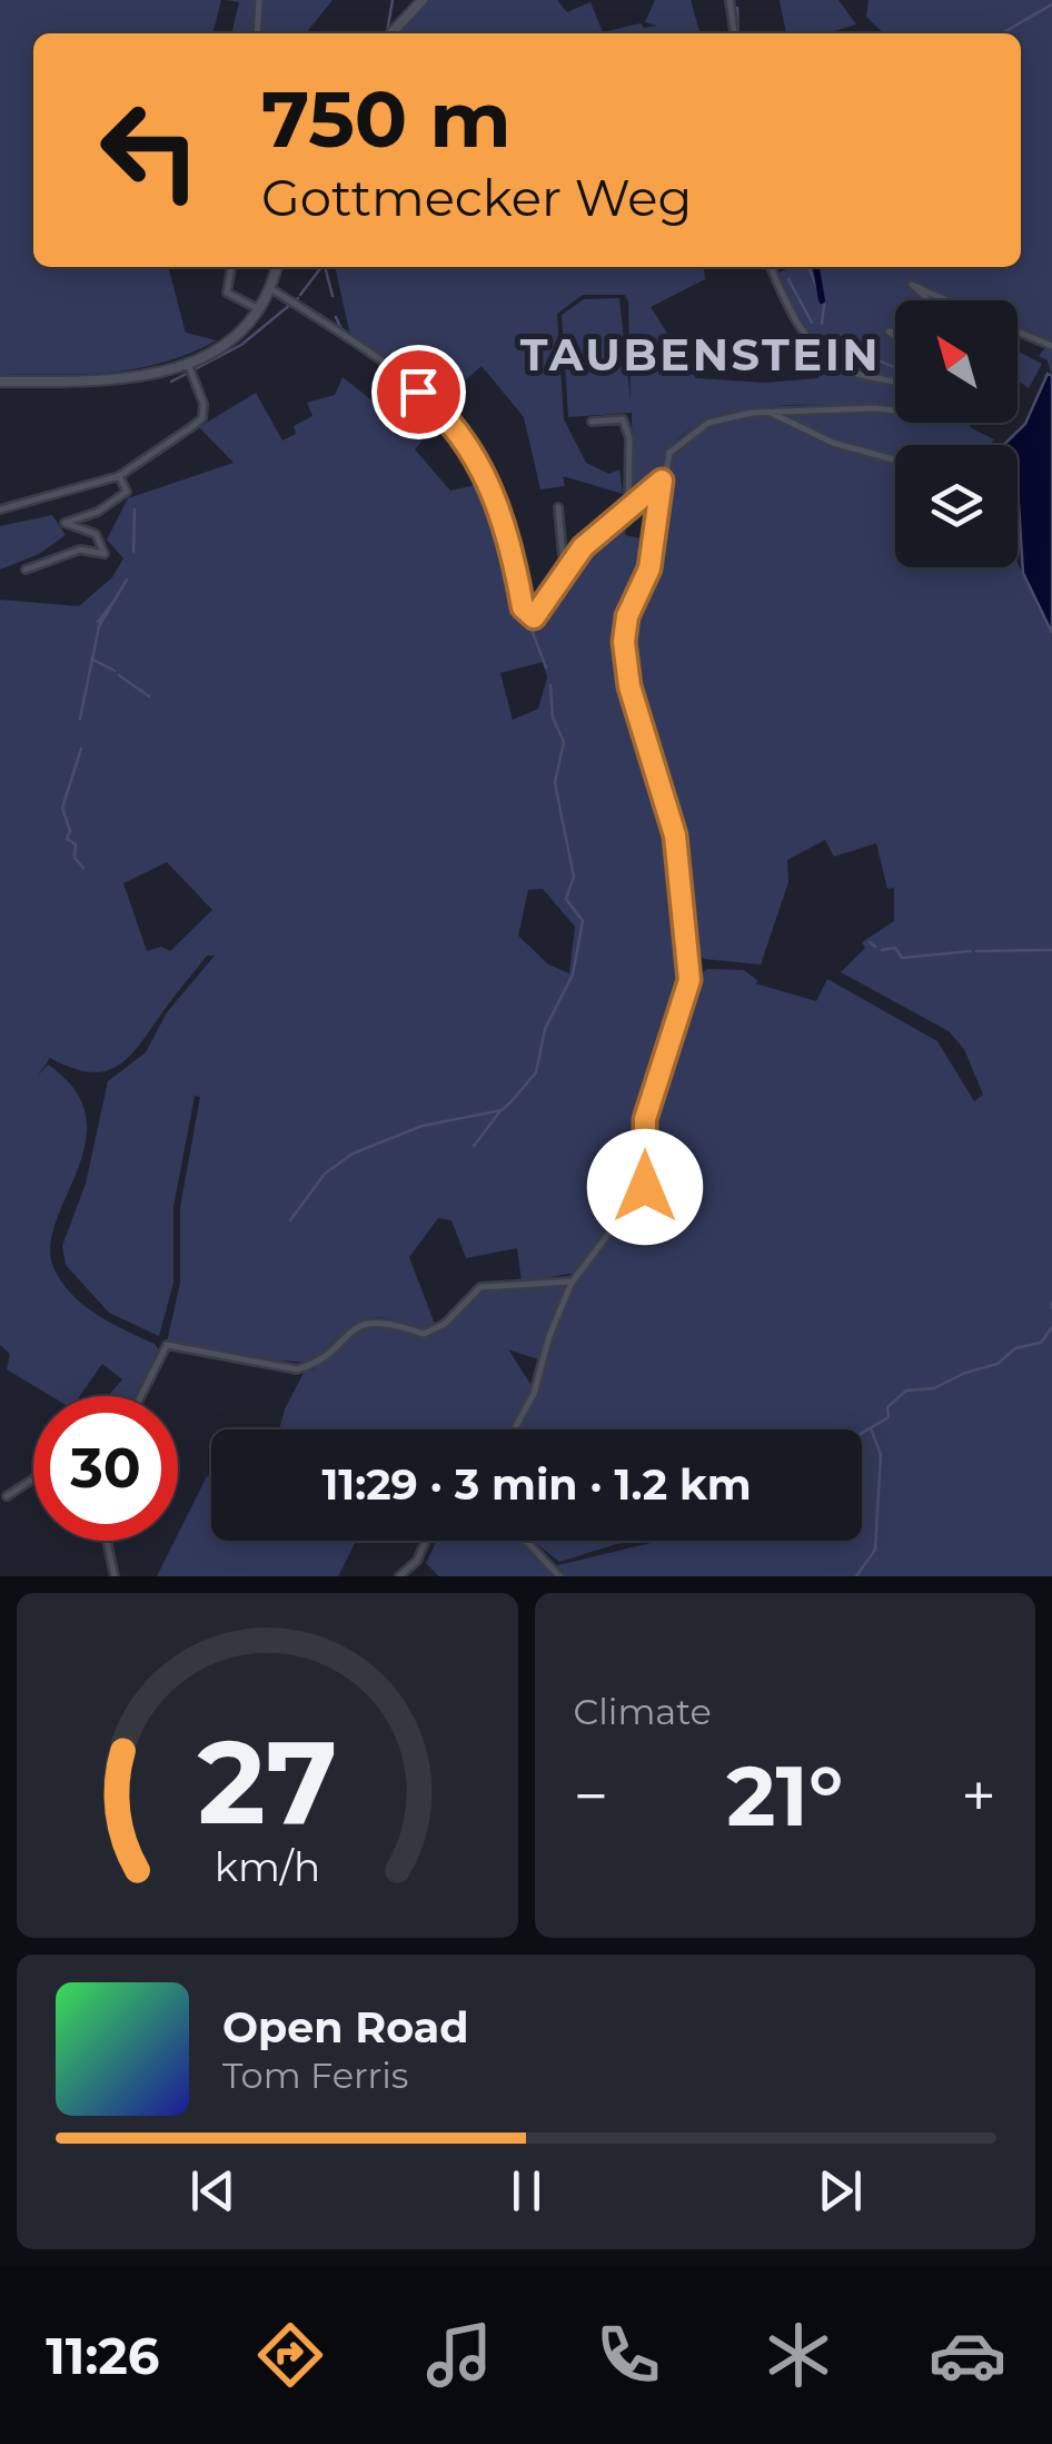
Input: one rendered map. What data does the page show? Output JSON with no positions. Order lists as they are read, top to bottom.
{
  "districts": ["TAUBENSTEIN"],
  "north": "top left",
  "page": {
    "turn": ["750 m", "Gottmecker Weg"],
    "limit": "30",
    "trip": "11:29 · 3 min · 1.2 km",
    "tile": "Climate",
    "heat": ["−", "21°", "+"],
    "song": ["Open Road", "Tom Ferris"],
    "tabs": "11:26",
    "gauge": ["27", "km/h"]
  }
}
